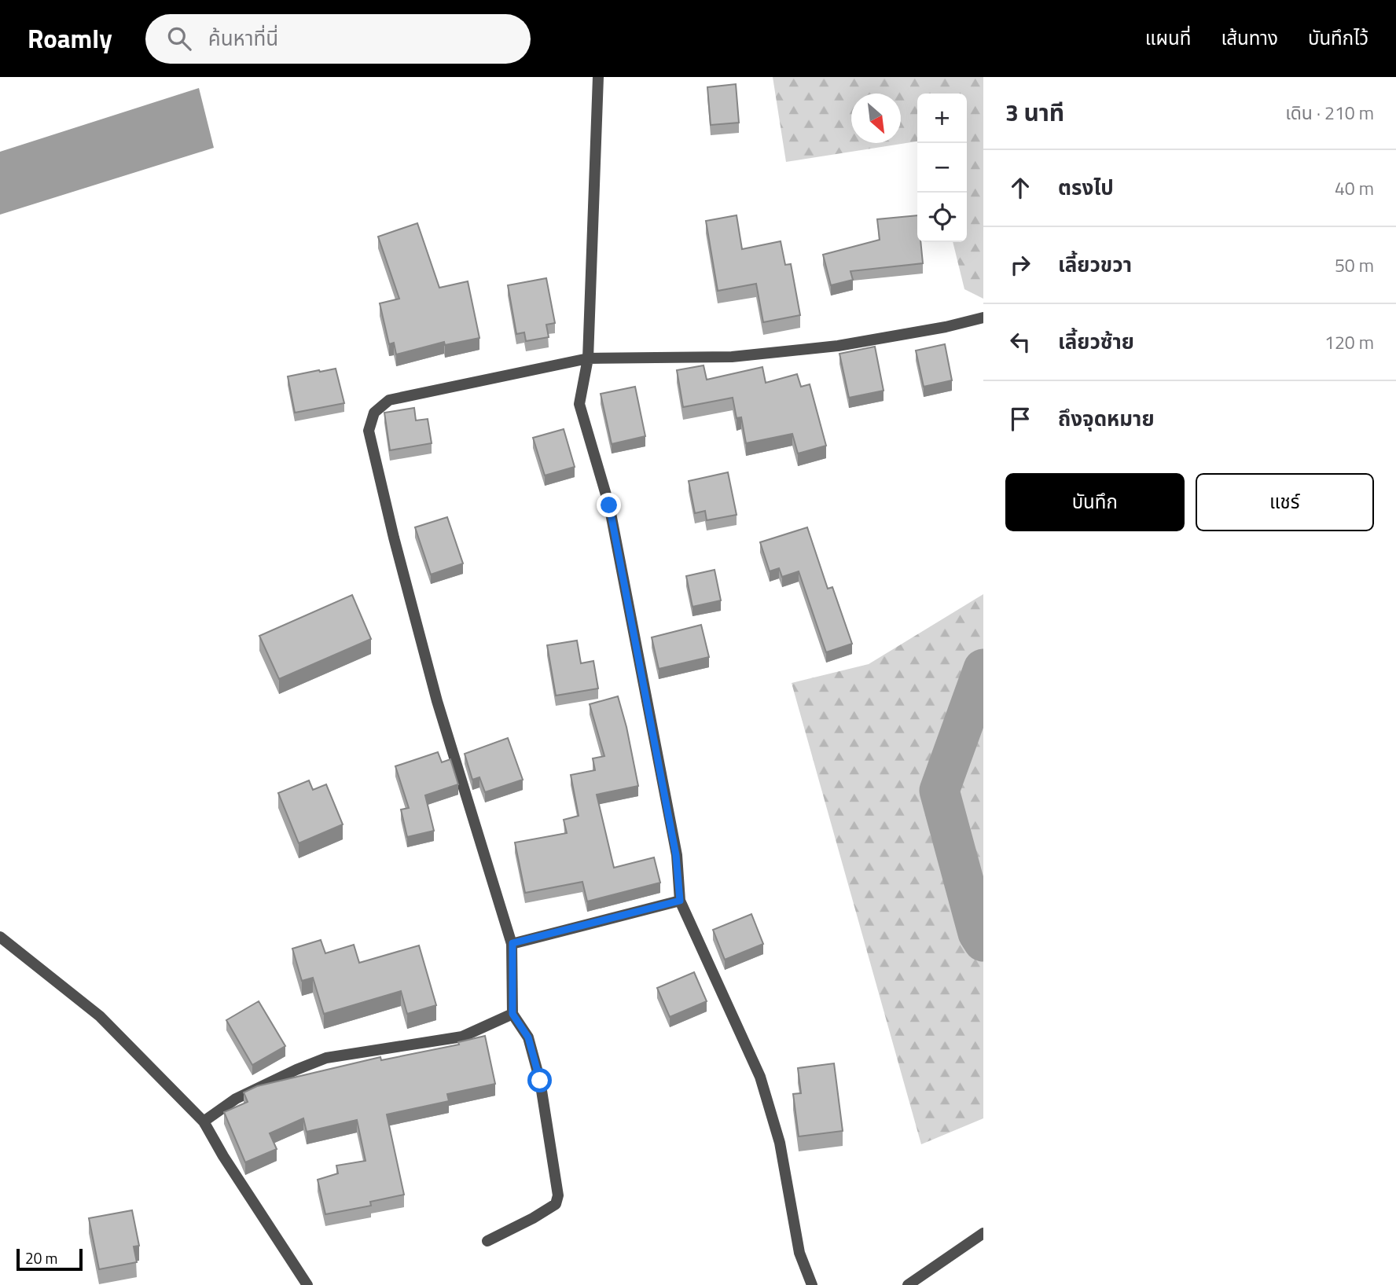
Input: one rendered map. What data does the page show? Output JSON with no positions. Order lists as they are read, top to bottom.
{
  "scale_bar": "20 m",
  "north": "bottom right",
  "page": {
    "header": "Roamly",
    "search": "ค้นหาที่นี่",
    "nav": ["แผนที่", "เส้นทาง", "บันทึกไว้"],
    "heading": ["3 นาที", "เดิน · 210 m"],
    "map_buttons": ["+", "−"],
    "list": [
      ["ตรงไป", "40 m"],
      ["เลี้ยวขวา", "50 m"],
      ["เลี้ยวซ้าย", "120 m"],
      "ถึงจุดหมาย"
    ],
    "buttons": ["บันทึก", "แชร์"],
    "scale": "20 m"
  }
}
